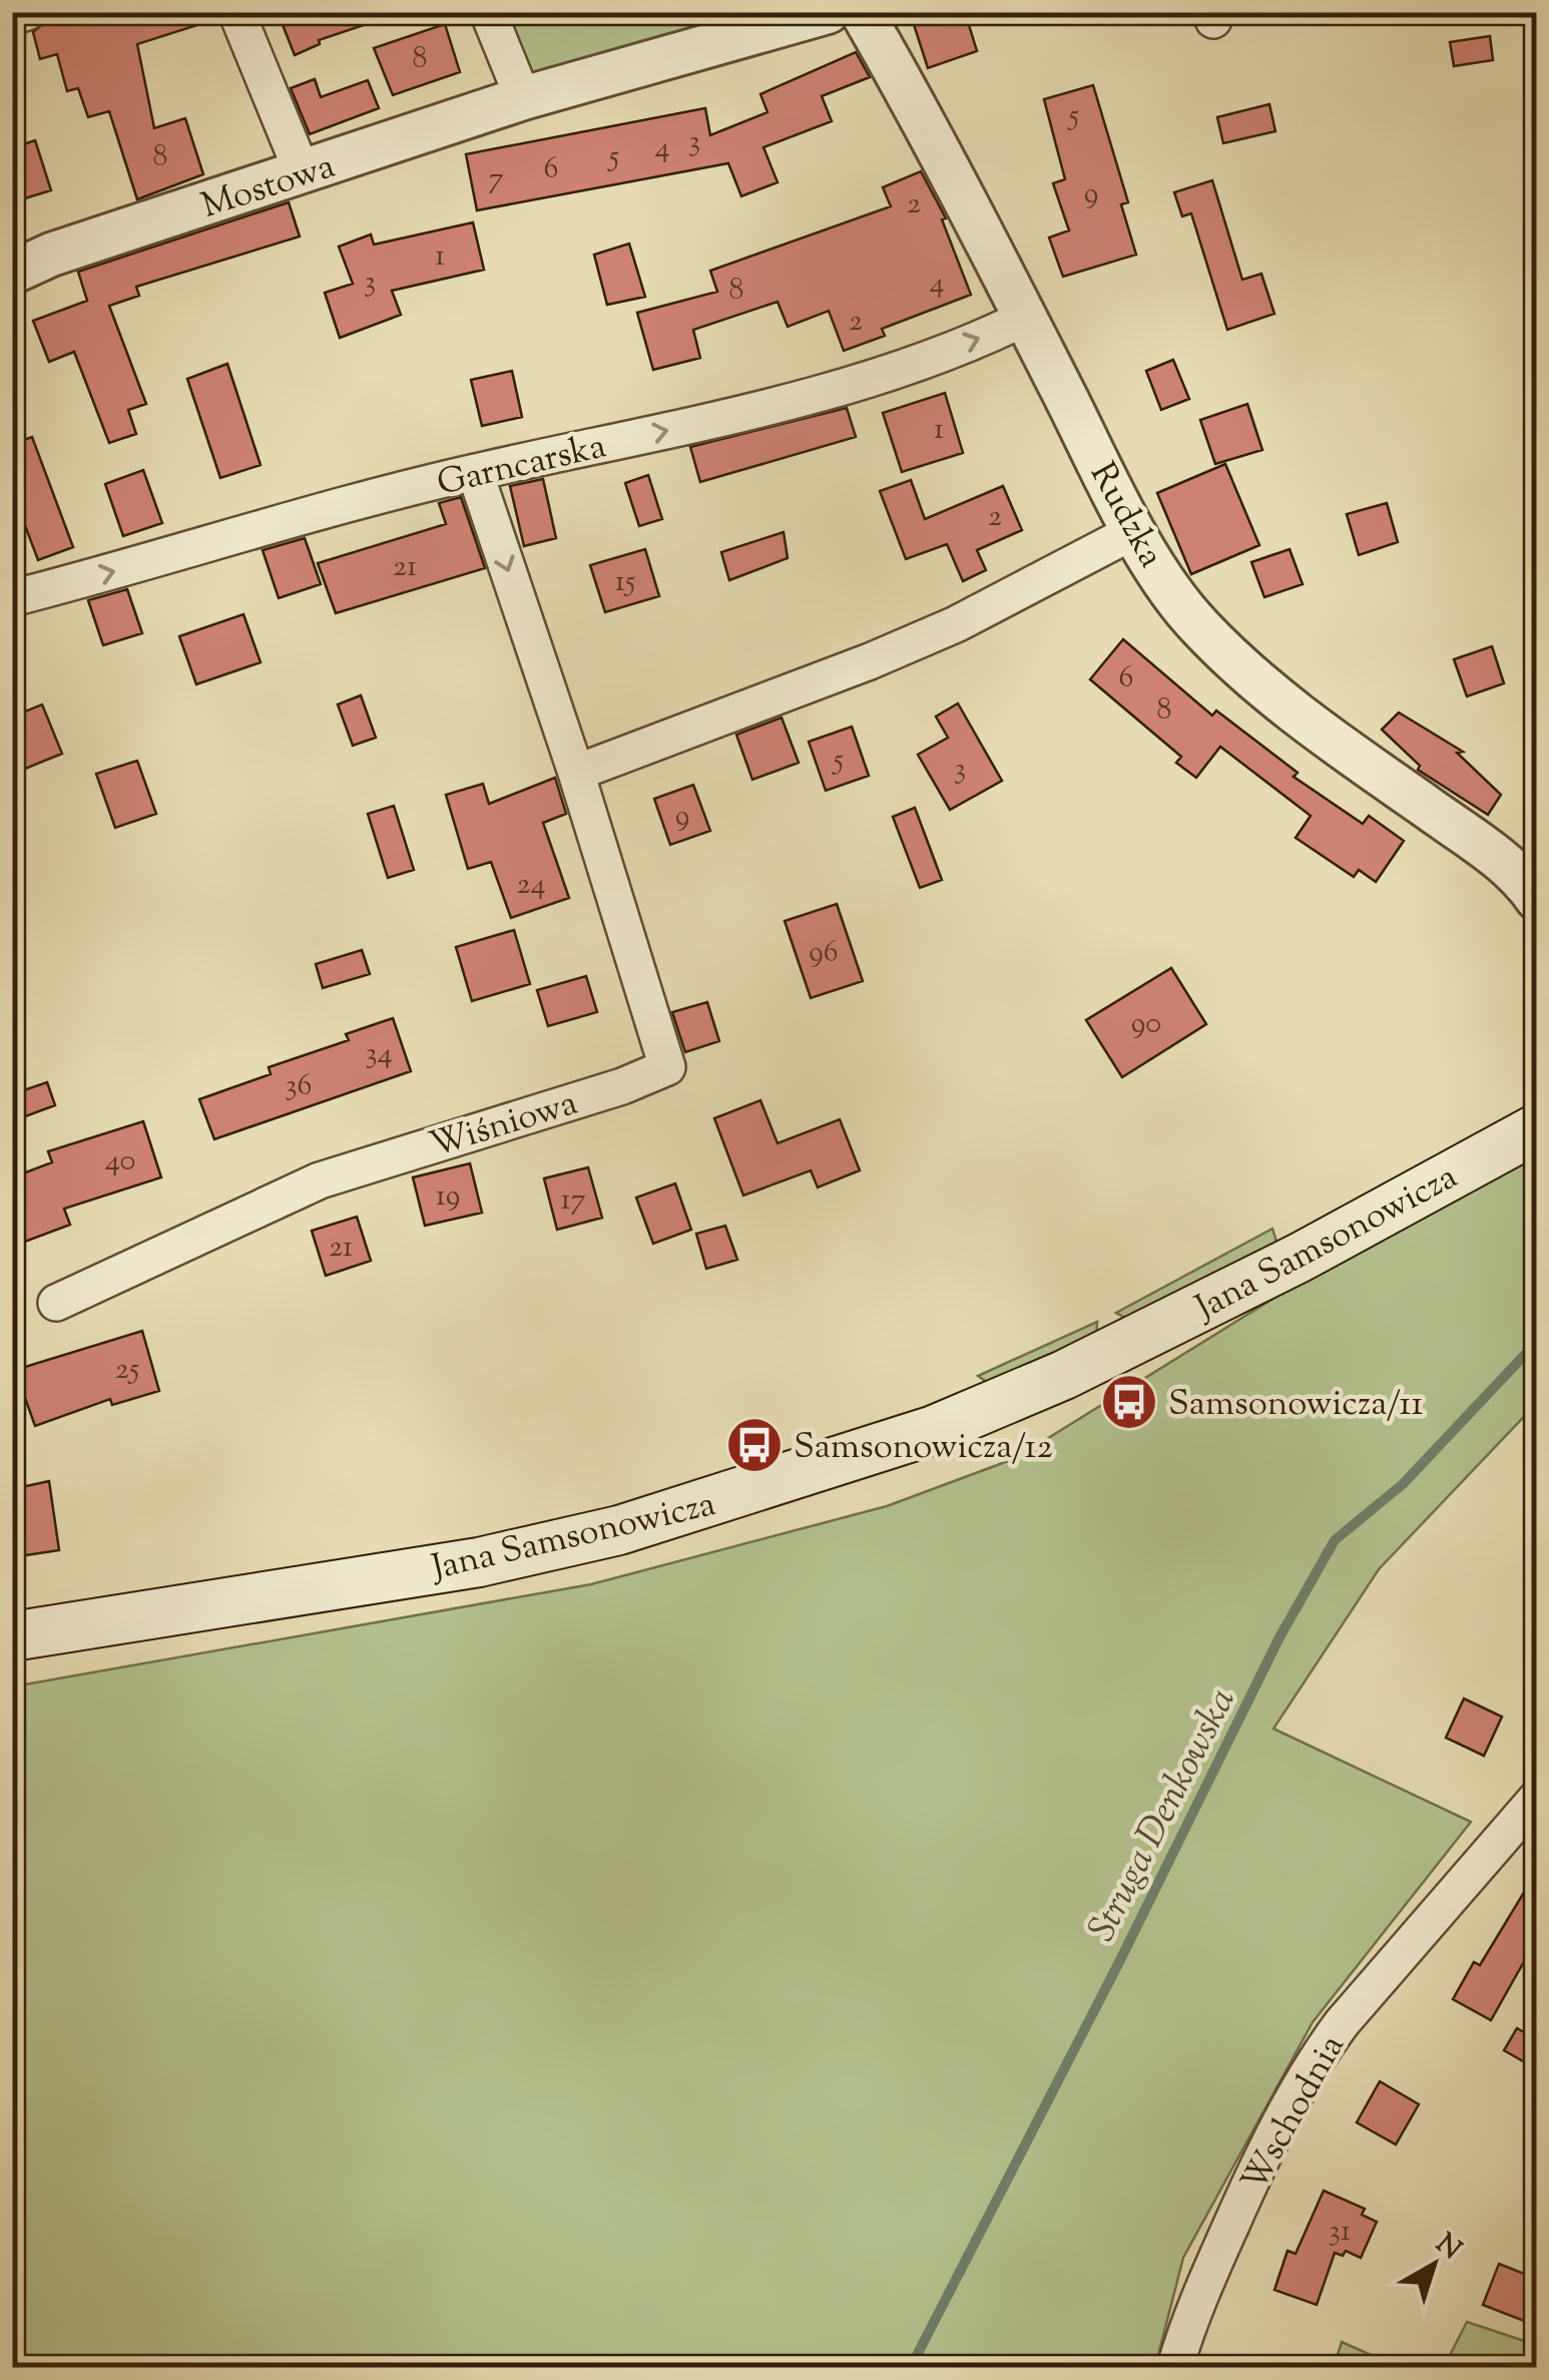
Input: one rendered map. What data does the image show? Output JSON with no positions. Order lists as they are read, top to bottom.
{
  "streets": {
    "main road": ["Jana Samsonowicza"],
    "street": [
      "Mostowa",
      "Garncarska",
      "Rudzka",
      "Wiśniowa",
      "Wschodnia"
    ]
  },
  "crossings": [
    ["Garncarska", "Rudzka"],
    ["Garncarska", "Wiśniowa"]
  ],
  "water": ["Struga Denkowska"],
  "places": {
    "bus stop": ["Samsonowicza/11", "Samsonowicza/12"]
  },
  "house_numbers": [
    "8",
    "5",
    "3",
    "4",
    "8",
    "5",
    "6",
    "7",
    "9",
    "2",
    "1",
    "3",
    "4",
    "8",
    "2",
    "1",
    "2",
    "21",
    "15",
    "6",
    "8",
    "5",
    "3",
    "9",
    "24",
    "96",
    "90",
    "34",
    "36",
    "40",
    "19",
    "17",
    "21",
    "25",
    "31"
  ],
  "north": "top right"
}
